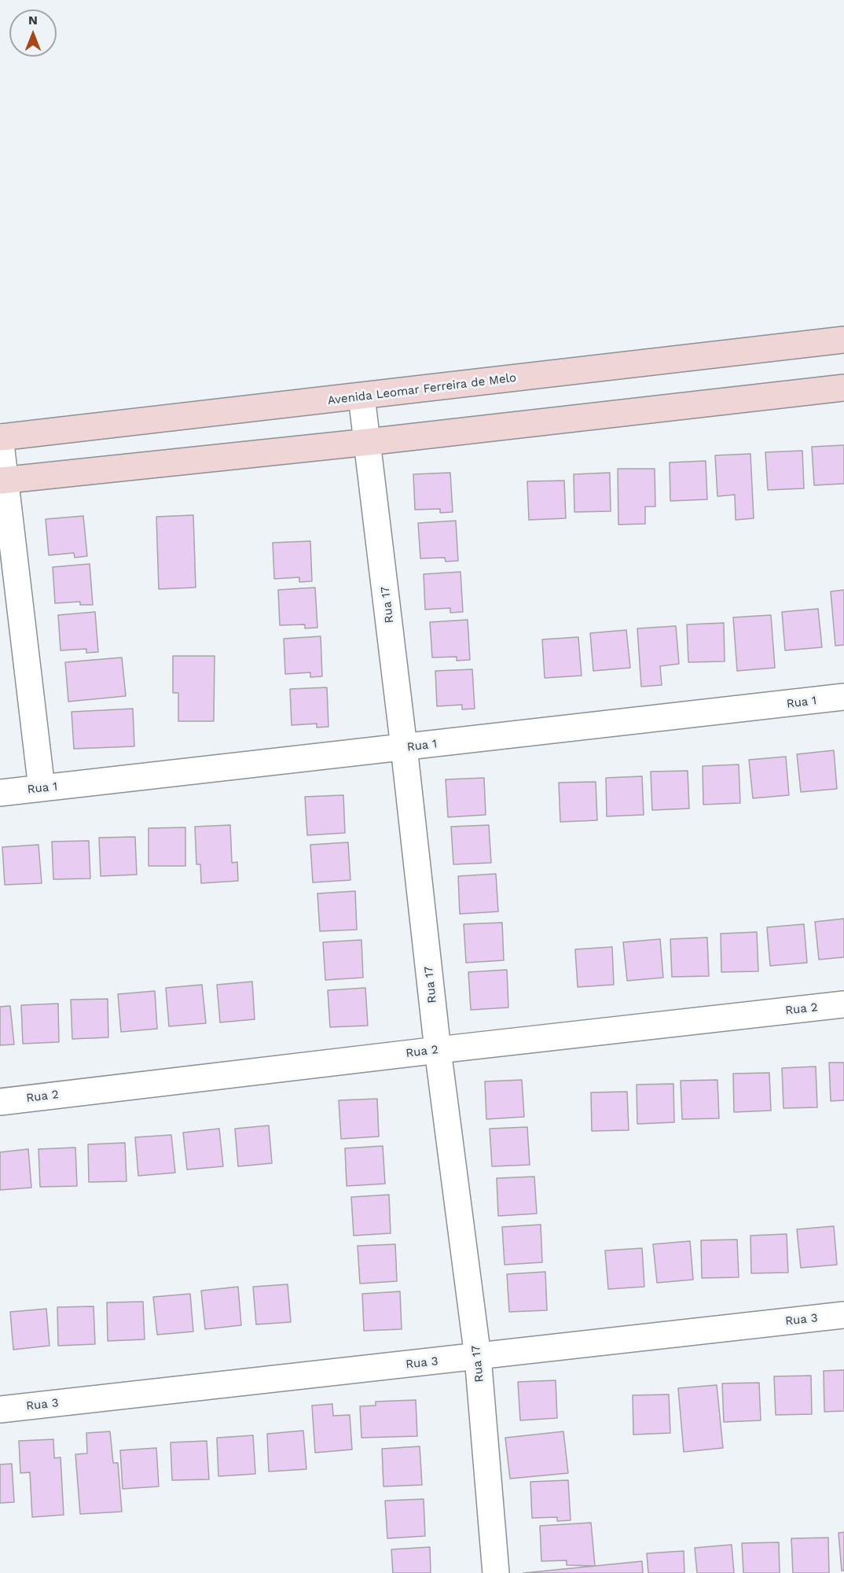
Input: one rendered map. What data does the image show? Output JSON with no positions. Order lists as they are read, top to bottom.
{
  "streets": {
    "street": [
      "Avenida Leomar Ferreira de Melo",
      "Rua 17",
      "Rua 1",
      "Rua 2",
      "Rua 3"
    ]
  },
  "crossings": [
    ["Avenida Leomar Ferreira de Melo", "Rua 17"],
    ["Rua 17", "Rua 1"],
    ["Rua 17", "Rua 2"],
    ["Rua 17", "Rua 3"]
  ],
  "north": "top"
}
